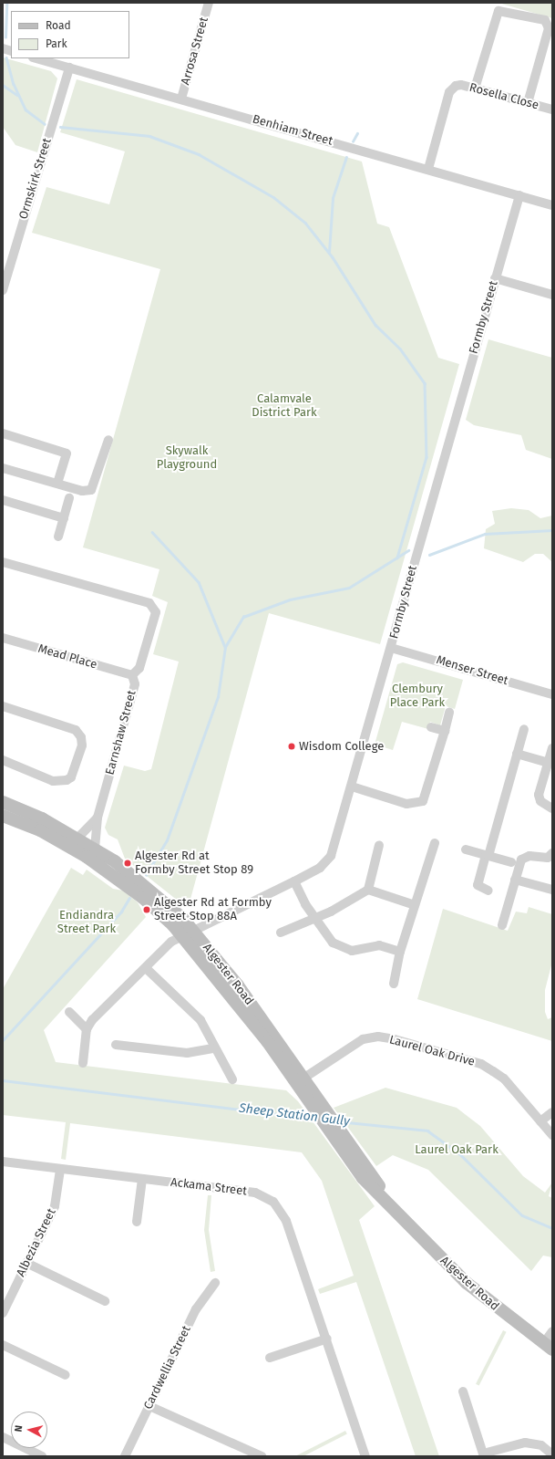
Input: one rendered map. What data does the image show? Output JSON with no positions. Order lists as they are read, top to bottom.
{
  "streets": {
    "main road": ["Algester Road"],
    "street": [
      "Arrosa Street",
      "Rosella Close",
      "Benhiam Street",
      "Ormskirk Street",
      "Formby Street",
      "Mead Place",
      "Menser Street",
      "Earnshaw Street",
      "Laurel Oak Drive",
      "Ackama Street",
      "Albezia Street",
      "Cardwellia Street"
    ]
  },
  "crossings": [
    ["Arrosa Street", "Benhiam Street"],
    ["Rosella Close", "Benhiam Street"],
    ["Benhiam Street", "Ormskirk Street"],
    ["Benhiam Street", "Formby Street"],
    ["Formby Street", "Menser Street"],
    ["Formby Street", "Algester Road"],
    ["Mead Place", "Earnshaw Street"],
    ["Earnshaw Street", "Algester Road"],
    ["Algester Road", "Laurel Oak Drive"],
    ["Ackama Street", "Albezia Street"]
  ],
  "water": ["Sheep Station Gully"],
  "parks": [
    "Calamvale District Park",
    "Skywalk Playground",
    "Clembury Place Park",
    "Endiandra Street Park",
    "Laurel Oak Park"
  ],
  "places": ["Wisdom College", "Algester Rd at Formby Street Stop 89", "Algester Rd at Formby Street Stop 88A"],
  "legend": ["Road", "Park"],
  "north": "left"
}
